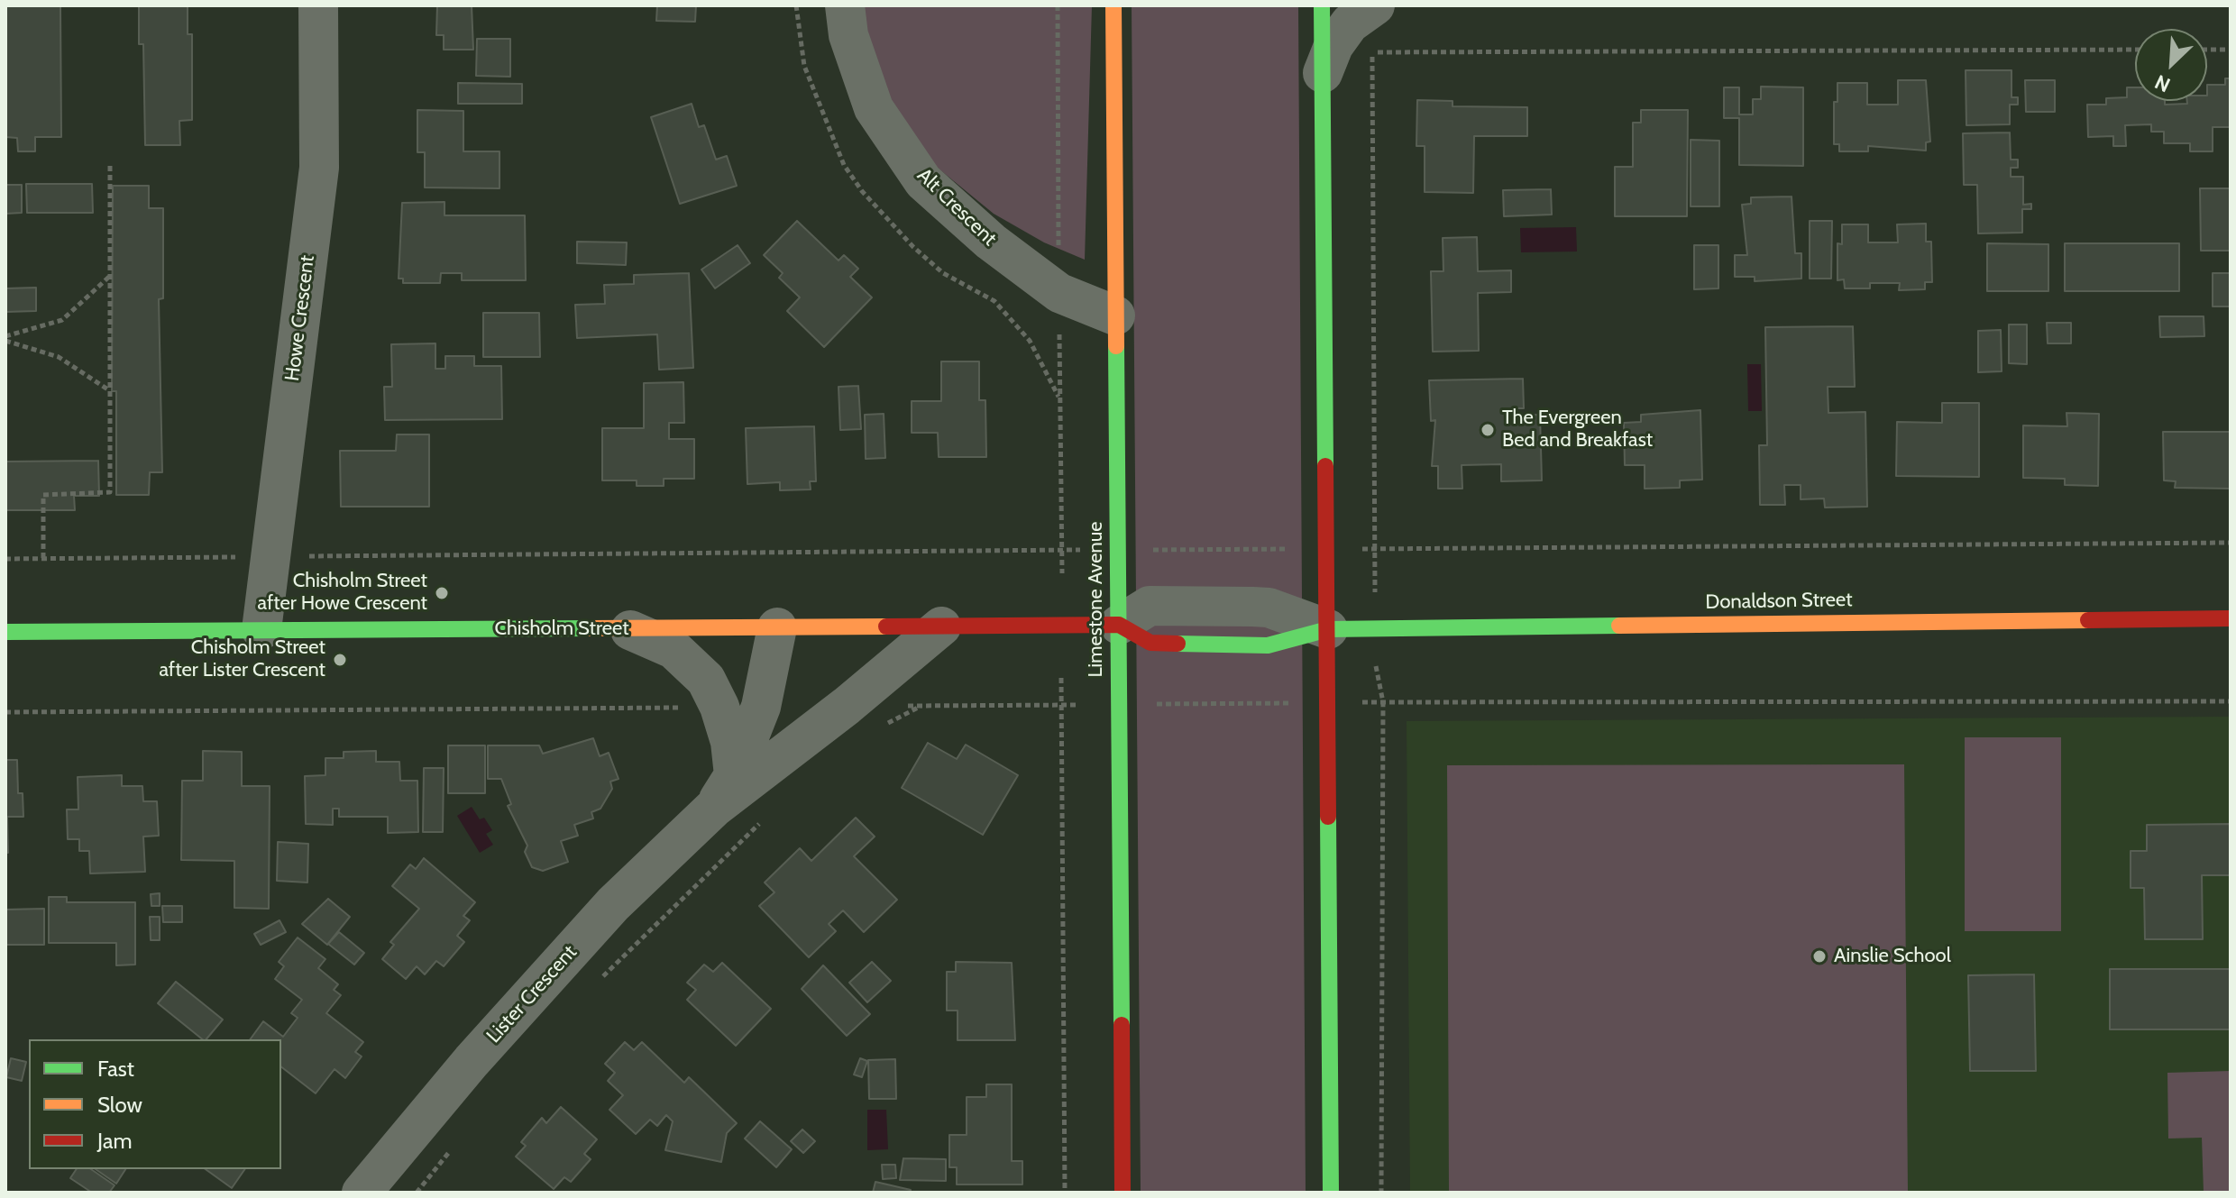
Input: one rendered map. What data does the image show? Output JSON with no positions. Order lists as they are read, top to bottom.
{
  "streets": {
    "main road": ["Limestone Avenue", "Donaldson Street", "Chisholm Street"],
    "street": ["Alt Crescent", "Howe Crescent", "Lister Crescent"]
  },
  "crossings": [
    ["Alt Crescent", "Limestone Avenue"],
    ["Howe Crescent", "Chisholm Street"],
    ["Limestone Avenue", "Chisholm Street"],
    ["Chisholm Street", "Lister Crescent"]
  ],
  "places": [
    "The Evergreen Bed and Breakfast",
    "Chisholm Street after Howe Crescent",
    "Chisholm Street after Lister Crescent",
    "Ainslie School"
  ],
  "legend": ["Fast", "Slow", "Jam"],
  "north": "bottom left"
}
